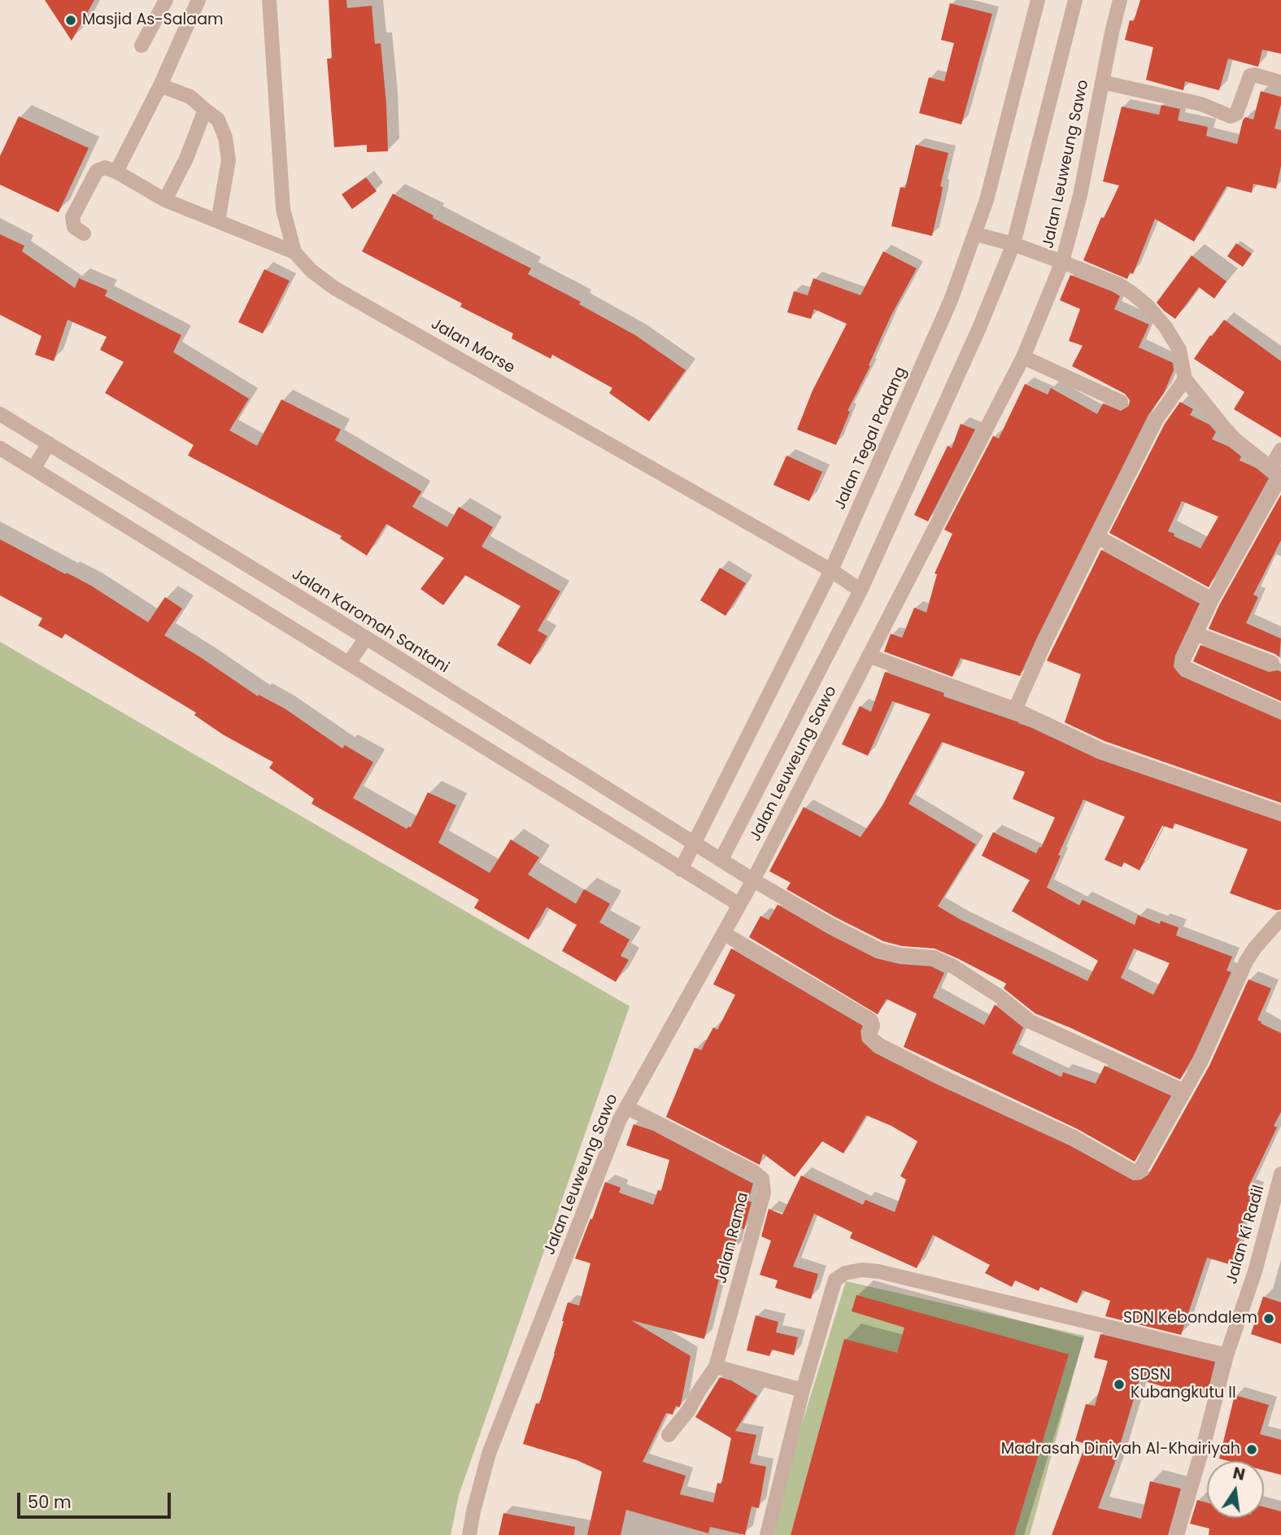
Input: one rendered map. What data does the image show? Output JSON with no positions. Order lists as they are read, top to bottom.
{
  "streets": {
    "street": [
      "Jalan Leuweung Sawo",
      "Jalan Morse",
      "Jalan Tegal Padang",
      "Jalan Karomah Santani",
      "Jalan Ki Radil",
      "Jalan Rama"
    ]
  },
  "crossings": [
    ["Jalan Leuweung Sawo", "Jalan Karomah Santani"],
    ["Jalan Leuweung Sawo", "Jalan Rama"],
    ["Jalan Morse", "Jalan Tegal Padang"],
    ["Jalan Tegal Padang", "Jalan Karomah Santani"]
  ],
  "places": [
    "Masjid As-Salaam",
    "SDN Kebondalem",
    "SDSN Kubangkutu II",
    "Madrasah Diniyah Al-Khairiyah"
  ],
  "scale_bar": "50 m",
  "north": "top"
}
